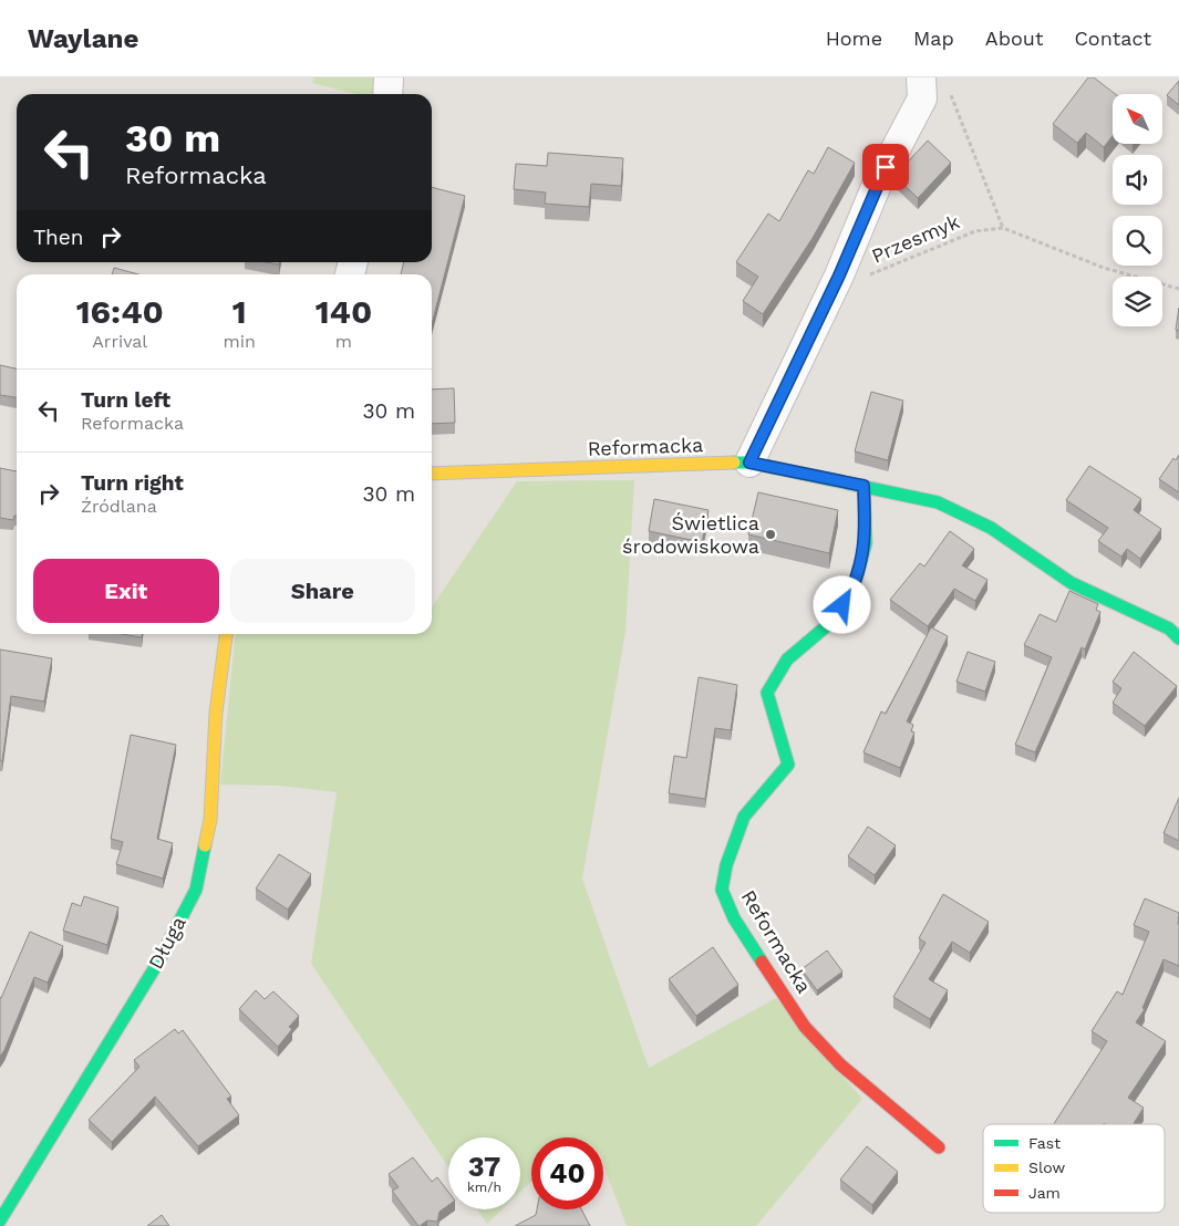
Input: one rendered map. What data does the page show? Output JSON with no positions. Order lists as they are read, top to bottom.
{
  "streets": {
    "street": ["Reformacka", "Długa"],
    "path": ["Przesmyk"]
  },
  "places": ["Świetlica środowiskowa"],
  "legend": ["Fast", "Slow", "Jam"],
  "north": "top left",
  "page": {
    "header": "Waylane",
    "nav": [
      "Home",
      "Map",
      "About",
      "Contact"
    ],
    "turn": ["30 m", "Reformacka"],
    "then": "Then",
    "eta": [
      "16:40",
      "Arrival",
      "1",
      "min",
      "140",
      "m"
    ],
    "list": [
      {
        "name": "Turn left",
        "note": "Reformacka",
        "value": "30 m"
      },
      {
        "name": "Turn right",
        "note": "Źródlana",
        "value": "30 m"
      }
    ],
    "buttons": ["Exit", "Share"],
    "speed": "37 km/h",
    "limit": "40"
  }
}
